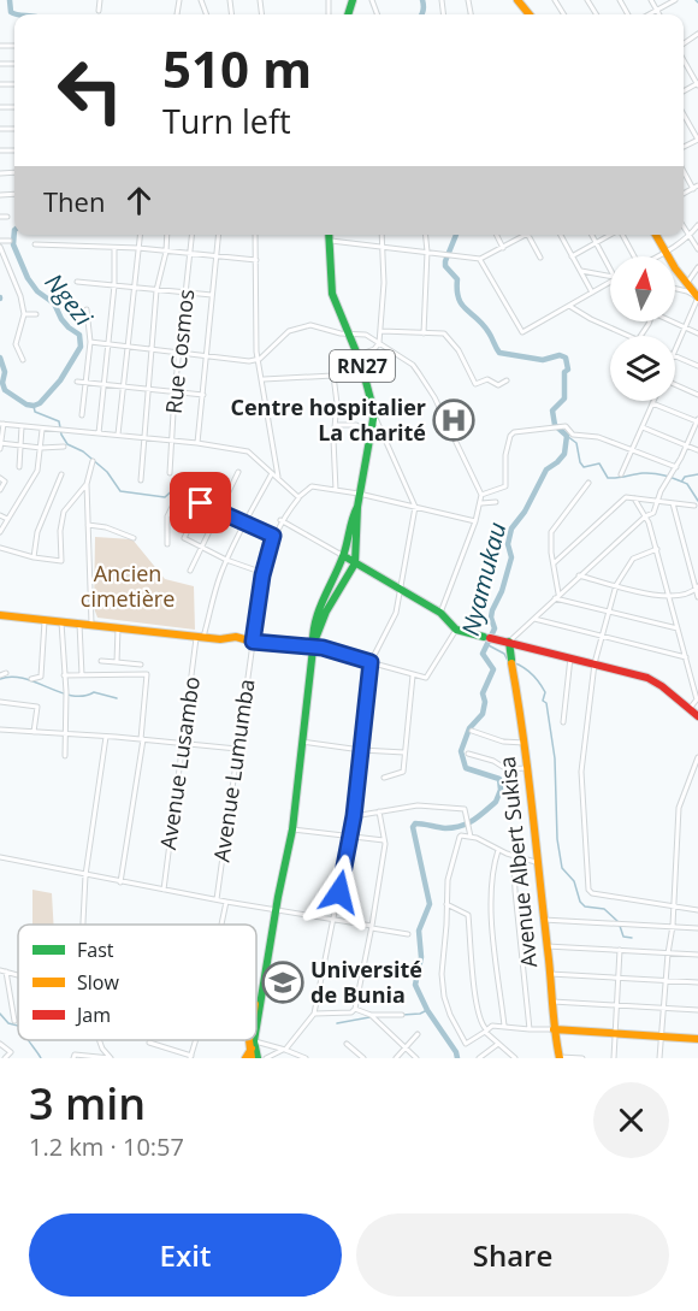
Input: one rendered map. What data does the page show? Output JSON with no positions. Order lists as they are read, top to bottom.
{
  "streets": {
    "street": [
      "Rue Cosmos",
      "RN27",
      "Avenue Lusambo",
      "Avenue Lumumba",
      "Avenue Albert Sukisa"
    ]
  },
  "water": ["Ngezi", "Nyamukau"],
  "parks": ["Ancien cimetière"],
  "places": {
    "hospital": ["Centre hospitalier La charité"],
    "school or university": ["Université de Bunia"]
  },
  "legend": ["Fast", "Slow", "Jam"],
  "north": "top",
  "page": {
    "turn": ["510 m", "Turn left"],
    "then": "Then",
    "heading": ["3 min", "1.2 km · 10:57"],
    "buttons": ["Exit", "Share"]
  }
}
